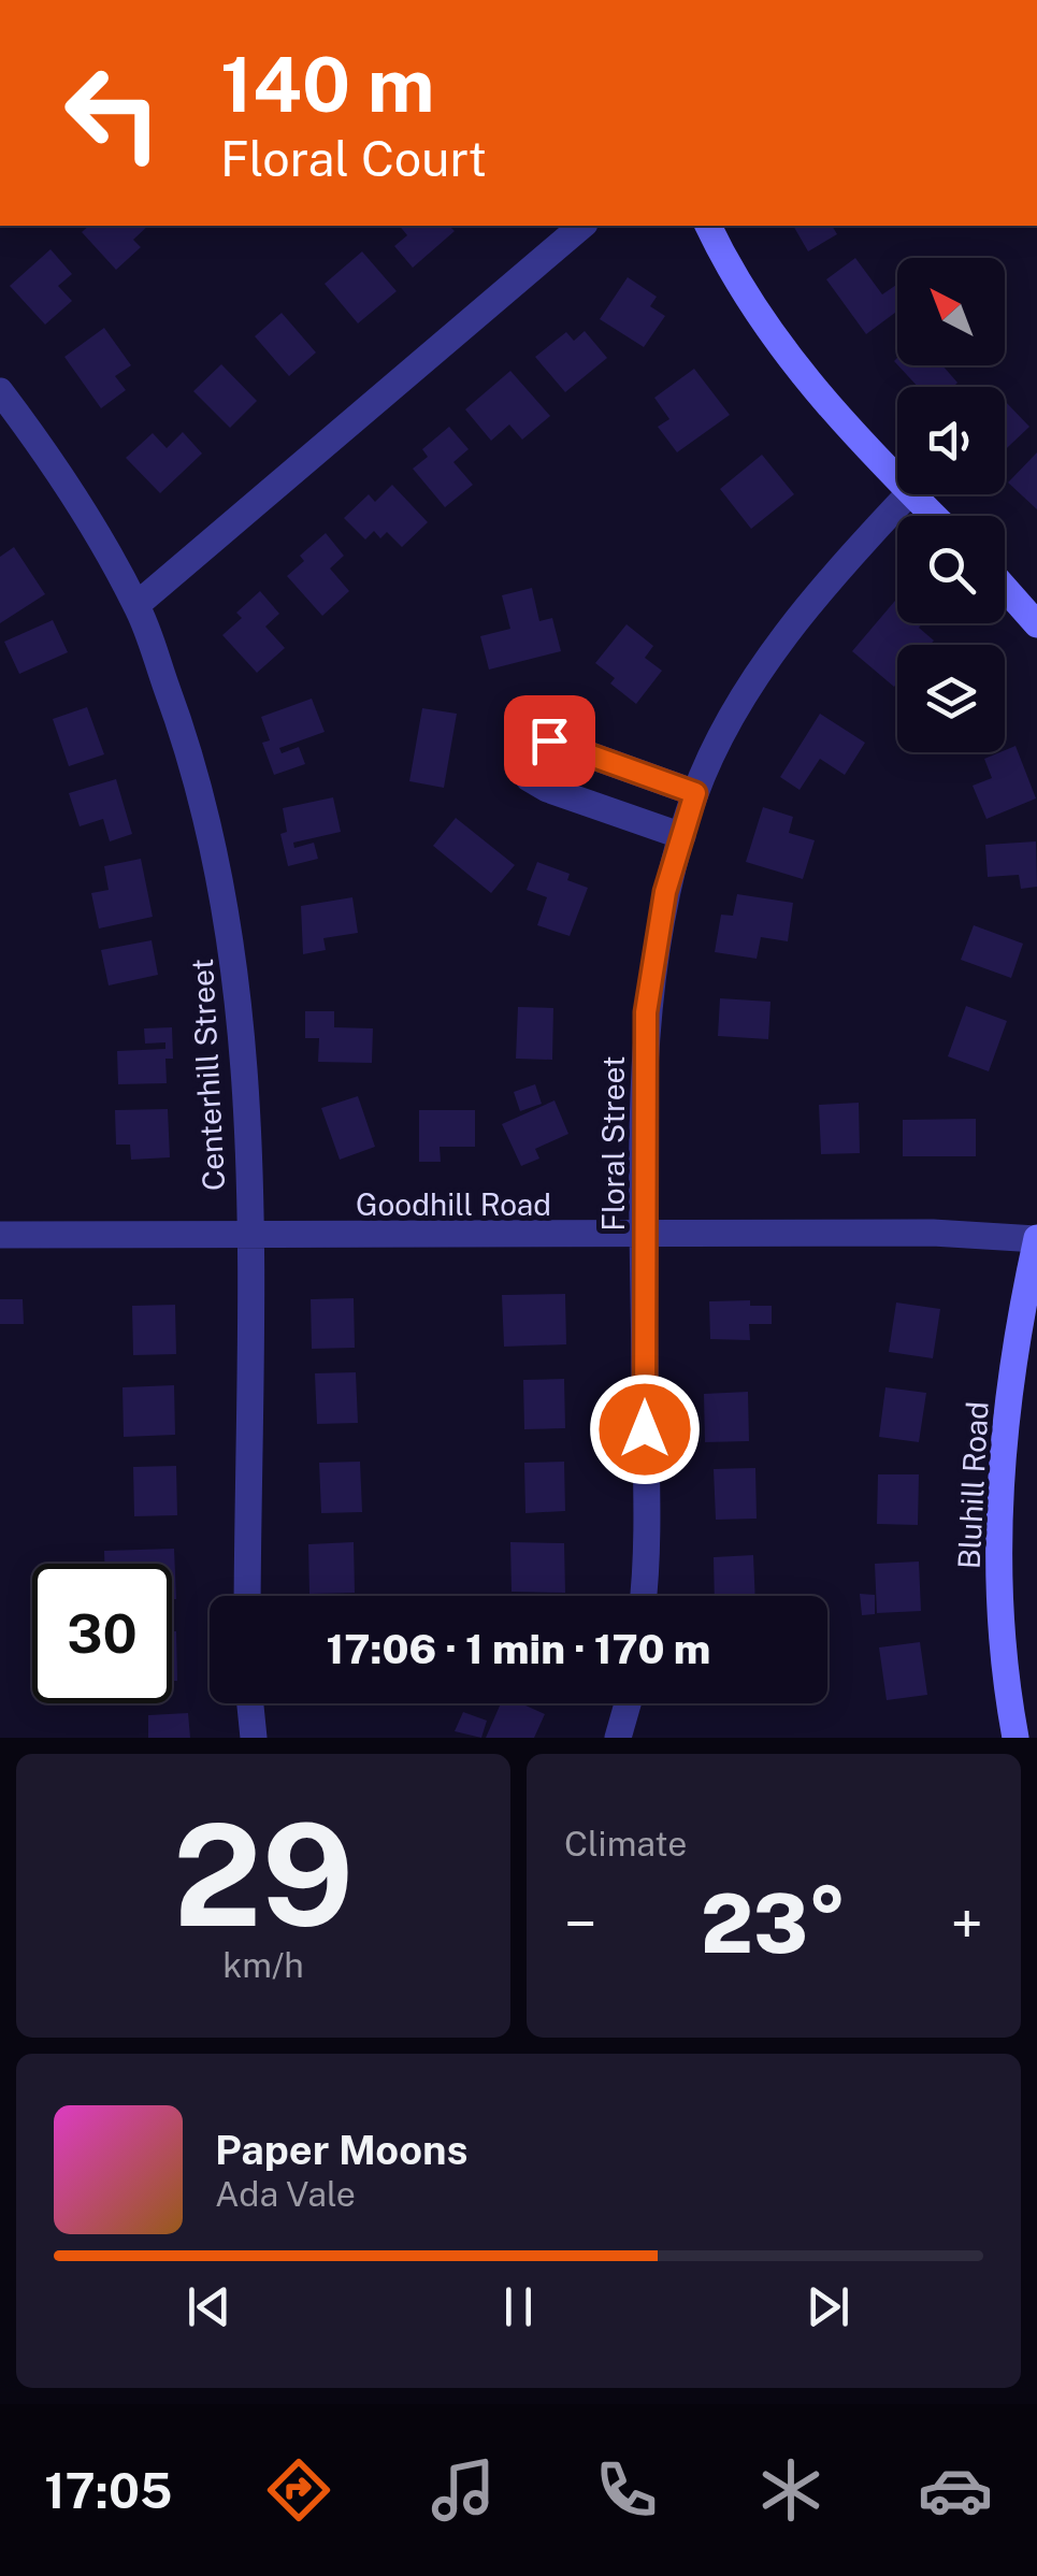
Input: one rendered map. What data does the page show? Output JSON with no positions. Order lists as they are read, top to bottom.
{
  "streets": {
    "street": [
      "Centerhill Street",
      "Floral Street",
      "Goodhill Road",
      "Bluhill Road"
    ]
  },
  "crossings": [
    ["Centerhill Street", "Goodhill Road"],
    ["Floral Street", "Goodhill Road"],
    ["Goodhill Road", "Bluhill Road"]
  ],
  "north": "top left",
  "page": {
    "turn": ["140 m", "Floral Court"],
    "limit": "30",
    "trip": "17:06 · 1 min · 170 m",
    "tile": [
      ["29", "km/h"],
      "Climate"
    ],
    "heat": ["−", "23°", "+"],
    "song": ["Paper Moons", "Ada Vale"],
    "tabs": "17:05"
  }
}
